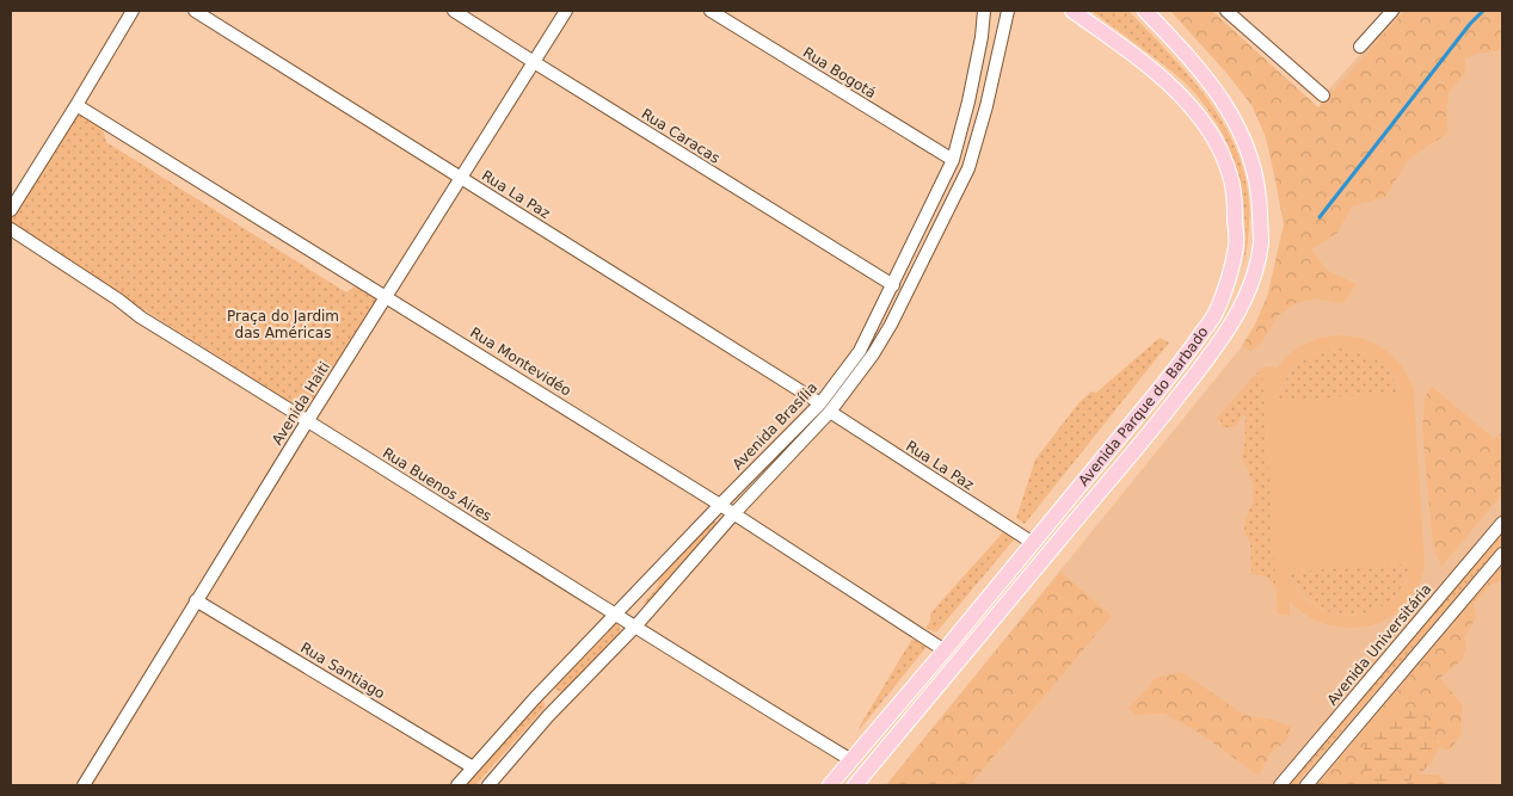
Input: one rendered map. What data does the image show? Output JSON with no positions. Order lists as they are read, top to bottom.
{
  "streets": {
    "main road": ["Avenida Parque do Barbado"],
    "street": [
      "Rua Bogotá",
      "Rua Caracas",
      "Rua La Paz",
      "Rua Montevidéo",
      "Avenida Haiti",
      "Avenida Brasília",
      "Rua Buenos Aires",
      "Avenida Universitária",
      "Rua Santiago"
    ]
  },
  "crossings": [
    ["Rua Bogotá", "Avenida Brasília"],
    ["Rua Caracas", "Avenida Haiti"],
    ["Rua Caracas", "Avenida Brasília"],
    ["Rua La Paz", "Avenida Haiti"],
    ["Rua La Paz", "Avenida Parque do Barbado"],
    ["Rua La Paz", "Avenida Brasília"],
    ["Rua Montevidéo", "Avenida Haiti"],
    ["Rua Montevidéo", "Avenida Parque do Barbado"],
    ["Rua Montevidéo", "Avenida Brasília"],
    ["Avenida Haiti", "Rua Buenos Aires"],
    ["Avenida Haiti", "Rua Santiago"],
    ["Avenida Parque do Barbado", "Rua Buenos Aires"],
    ["Avenida Brasília", "Rua Buenos Aires"],
    ["Avenida Brasília", "Rua Santiago"]
  ],
  "parks": ["Praça do Jardim das Américas"]
}
